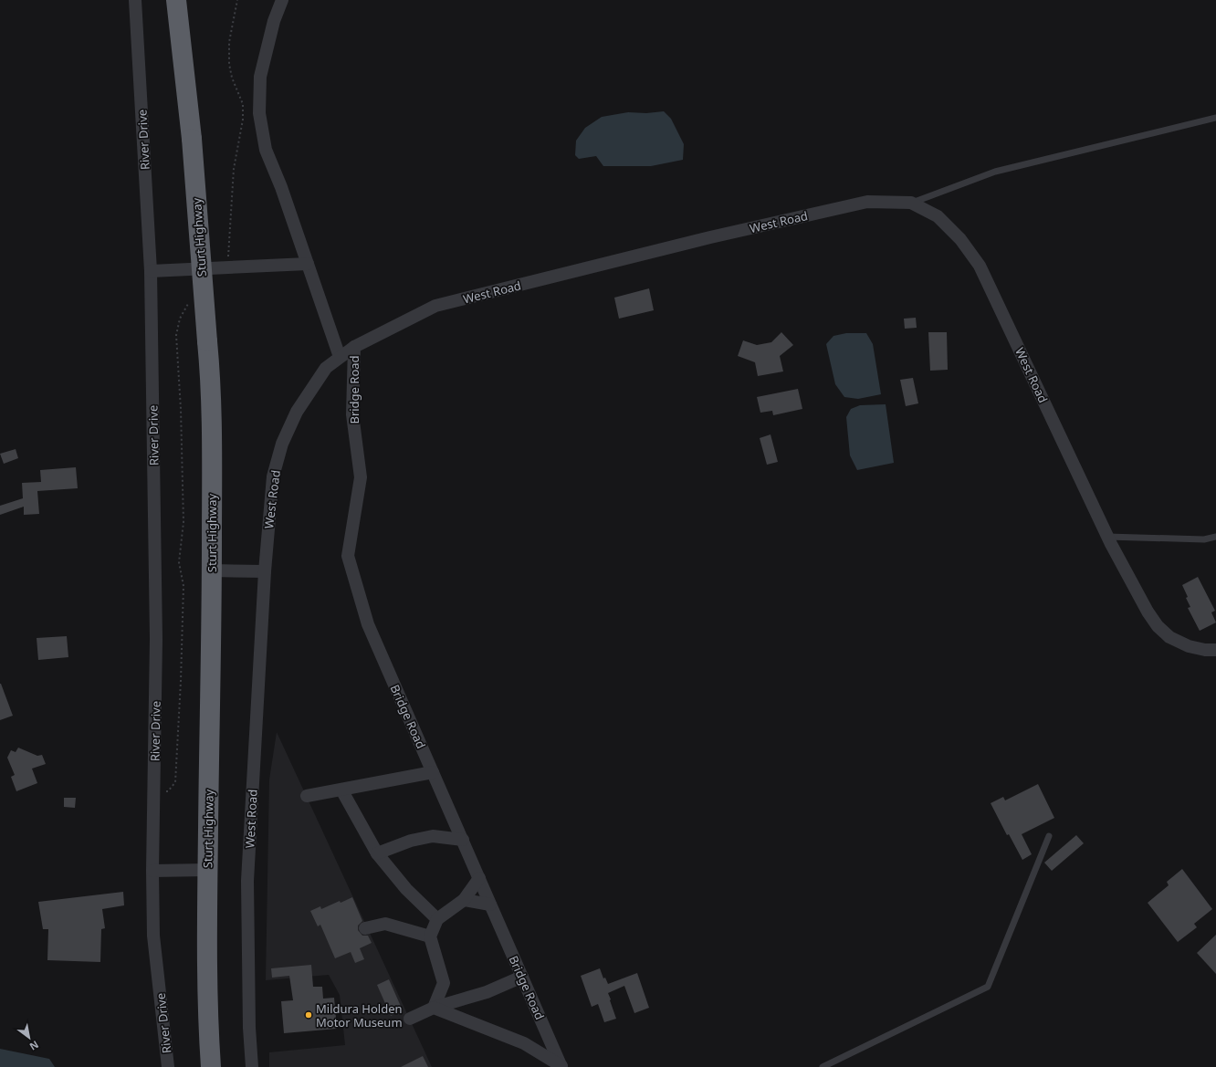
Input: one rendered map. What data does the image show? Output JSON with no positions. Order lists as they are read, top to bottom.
{
  "streets": {
    "highway": ["Sturt Highway"],
    "street": ["River Drive", "West Road", "Bridge Road"]
  },
  "crossings": [
    ["West Road", "Bridge Road"]
  ],
  "places": ["Mildura Holden Motor Museum"],
  "north": "bottom right"
}
